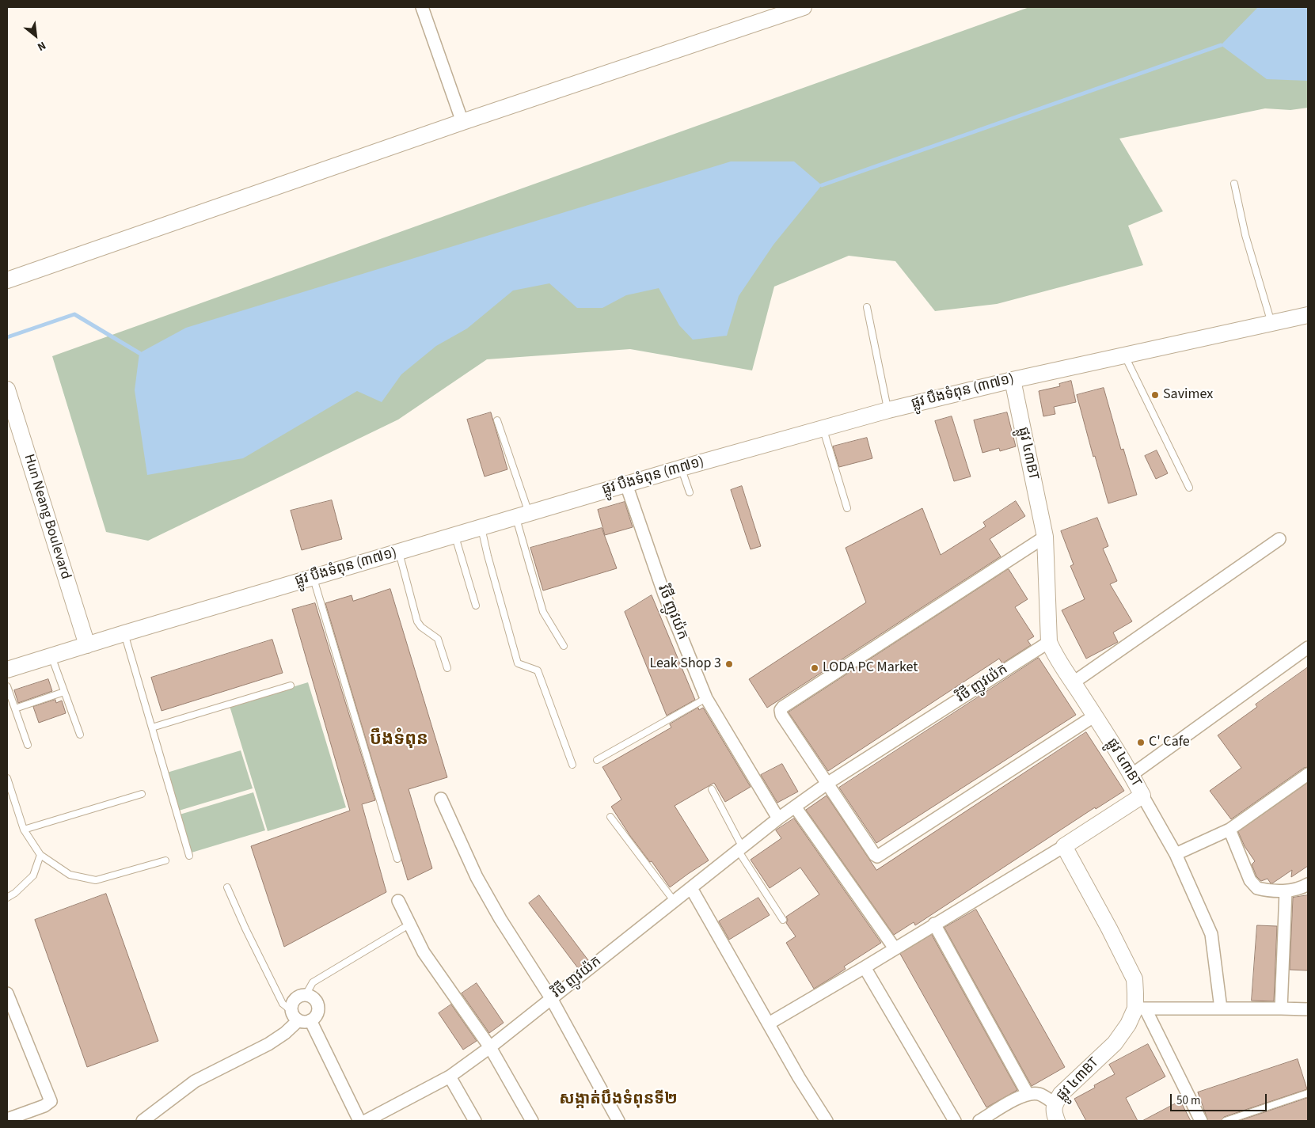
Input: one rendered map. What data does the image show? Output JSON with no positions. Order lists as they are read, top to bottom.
{
  "streets": {
    "street": [
      "ផ្លូវ បឹងទំពុន (៣៧១)",
      "ផ្លូវ ៤៣BT",
      "Hun Neang Boulevard",
      "វិថី ញូវយ៉ក"
    ]
  },
  "crossings": [
    ["ផ្លូវ បឹងទំពុន (៣៧១)", "ផ្លូវ ៤៣BT"],
    ["ផ្លូវ បឹងទំពុន (៣៧១)", "Hun Neang Boulevard"],
    ["ផ្លូវ បឹងទំពុន (៣៧១)", "វិថី ញូវយ៉ក"],
    ["ផ្លូវ ៤៣BT", "វិថី ញូវយ៉ក"]
  ],
  "districts": ["បឹងទំពុន", "សង្កាត់បឹងទំពុនទី២"],
  "places": [
    "Savimex",
    "Leak Shop 3",
    "LODA PC Market",
    "C' Cafe"
  ],
  "scale_bar": "50 m",
  "north": "bottom right"
}
